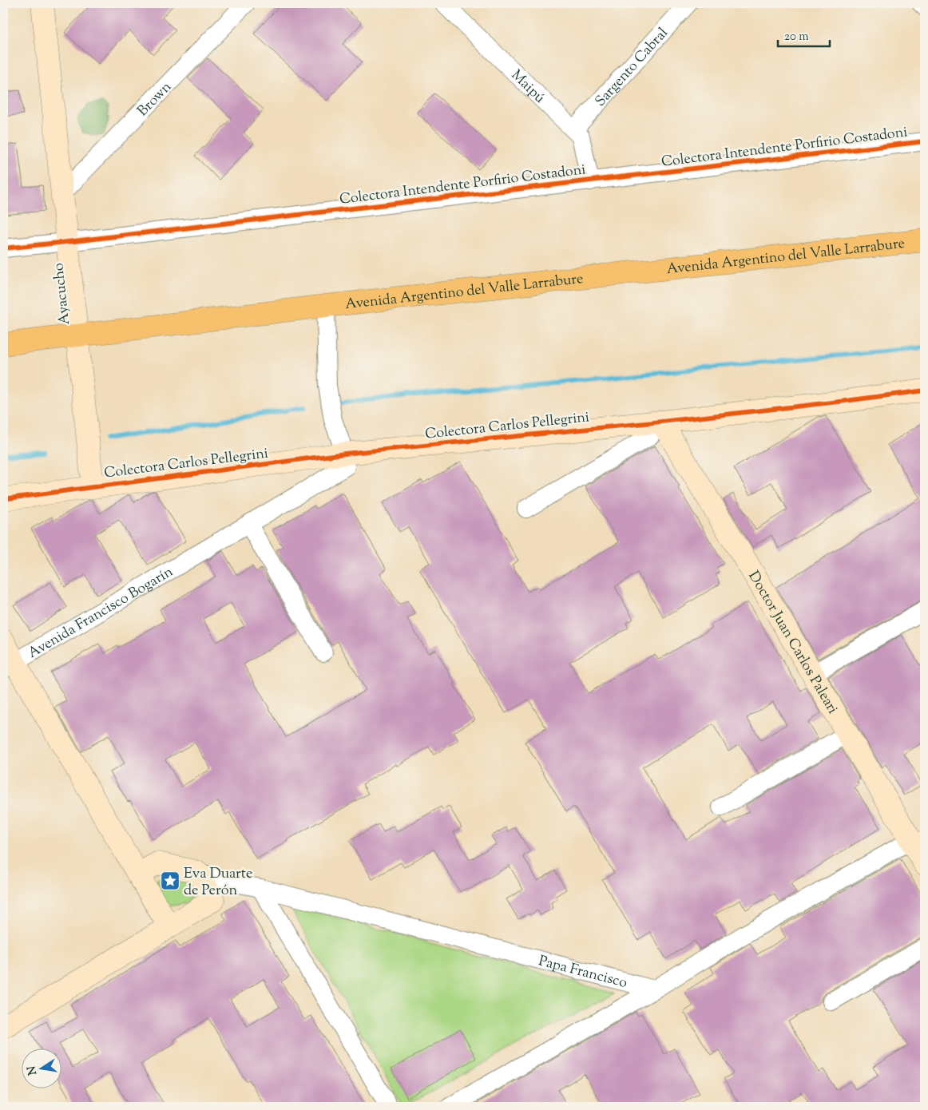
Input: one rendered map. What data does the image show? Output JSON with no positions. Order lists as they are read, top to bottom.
{
  "streets": {
    "highway": ["Avenida Argentino del Valle Larrabure"],
    "street": [
      "Sargento Cabral",
      "Maipú",
      "Brown",
      "Colectora Intendente Porfirio Costadoni",
      "Ayacucho",
      "Colectora Carlos Pellegrini",
      "Avenida Francisco Bogarín",
      "Doctor Juan Carlos Paleari",
      "Papa Francisco"
    ]
  },
  "crossings": [
    ["Sargento Cabral", "Maipú"],
    ["Maipú", "Colectora Intendente Porfirio Costadoni"],
    ["Brown", "Ayacucho"],
    ["Colectora Intendente Porfirio Costadoni", "Ayacucho"],
    ["Avenida Argentino del Valle Larrabure", "Ayacucho"],
    ["Ayacucho", "Colectora Carlos Pellegrini"],
    ["Colectora Carlos Pellegrini", "Avenida Francisco Bogarín"],
    ["Colectora Carlos Pellegrini", "Doctor Juan Carlos Paleari"]
  ],
  "places": {
    "place": ["Eva Duarte de Perón"]
  },
  "scale_bar": "20 m",
  "north": "left"
}
